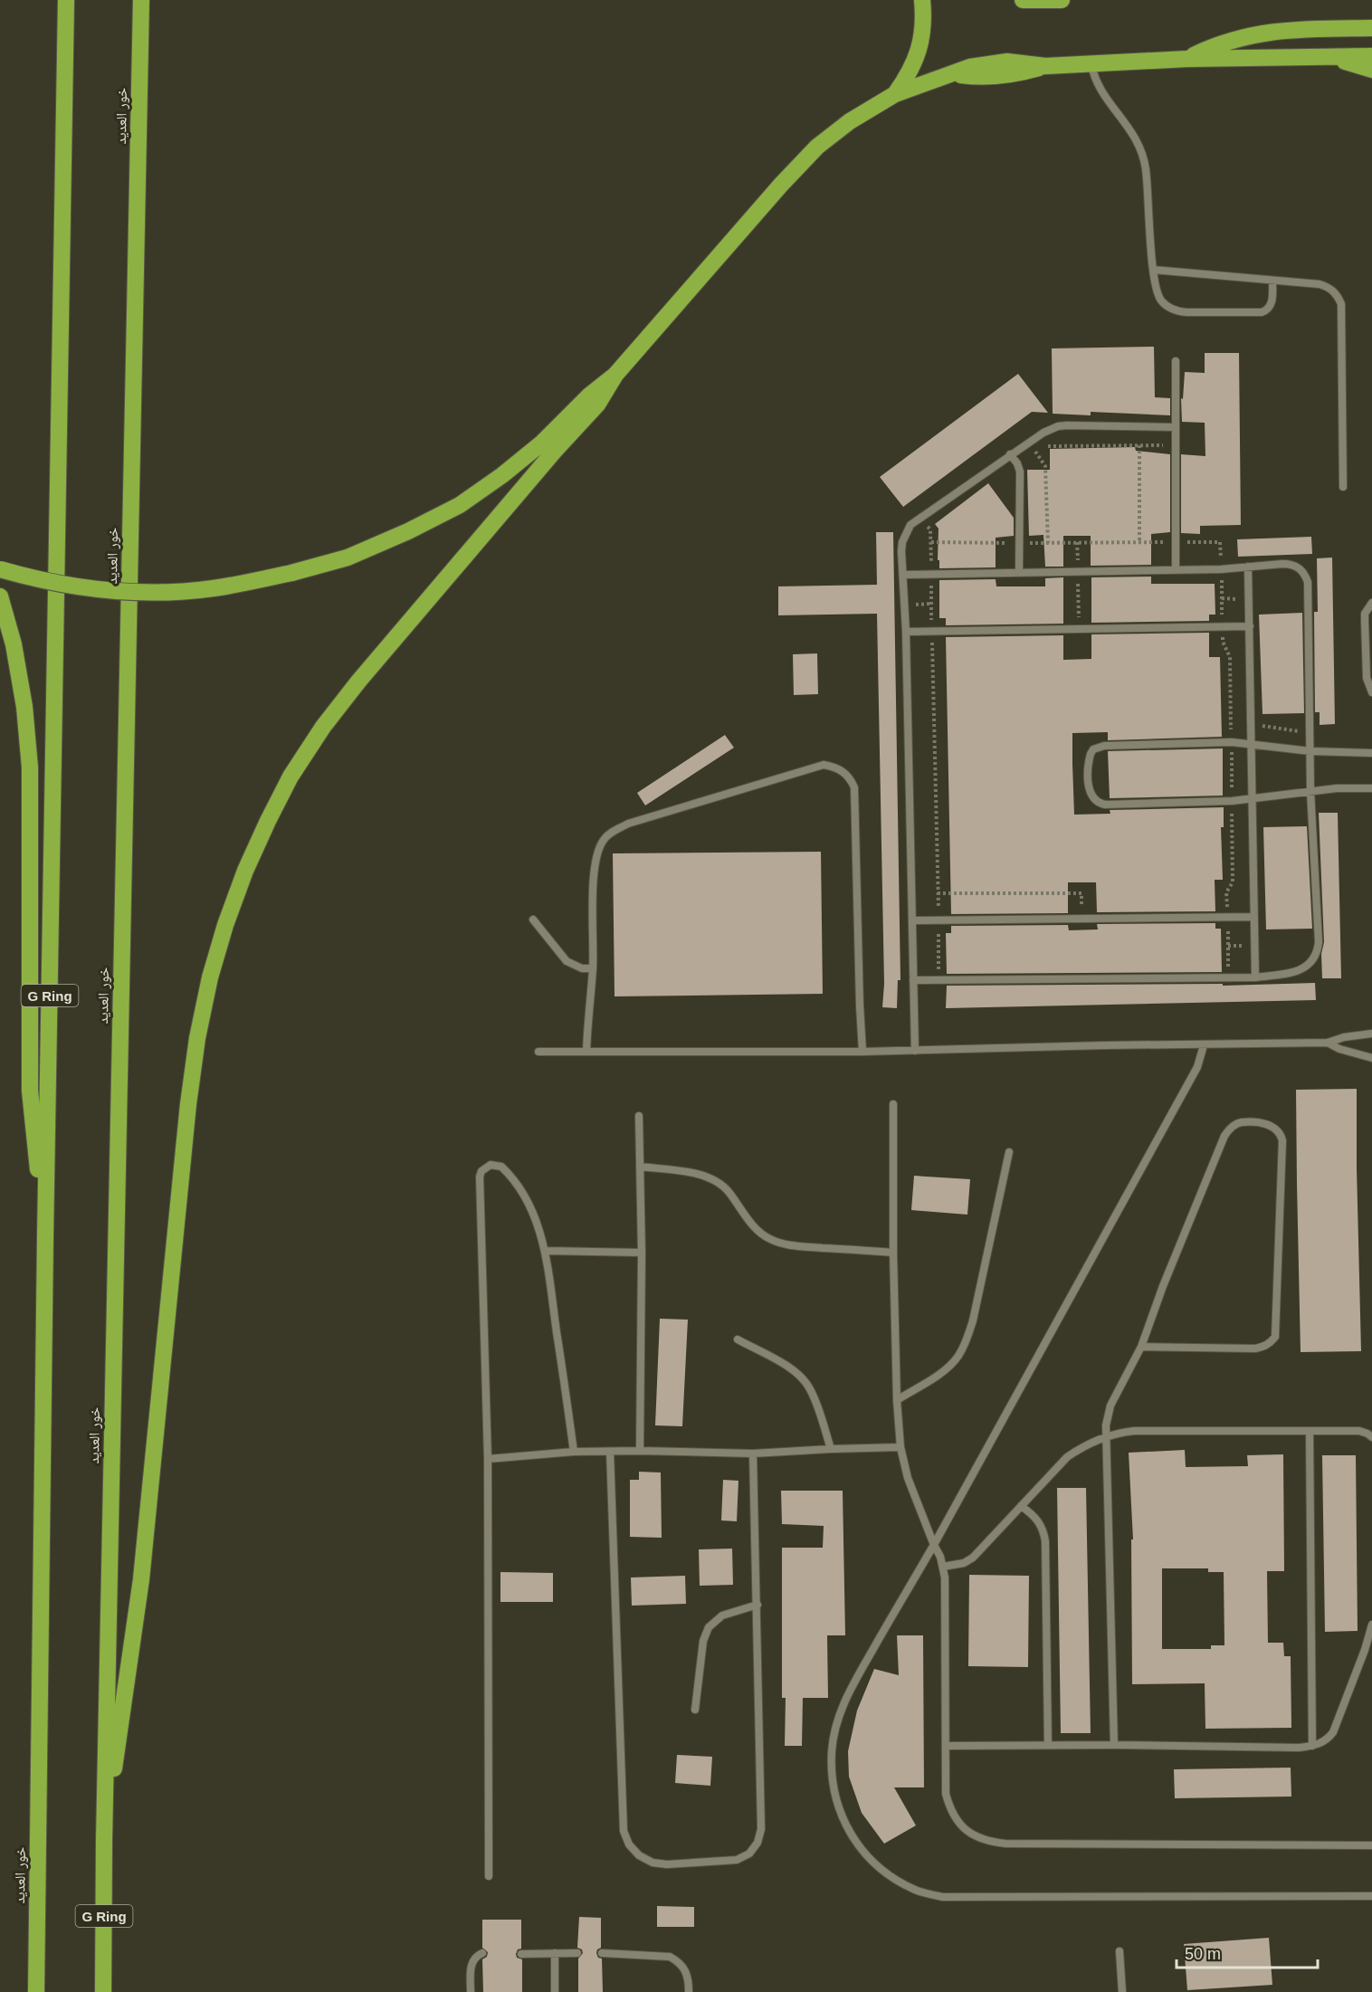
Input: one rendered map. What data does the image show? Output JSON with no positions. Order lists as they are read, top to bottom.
{
  "streets": {
    "highway": ["خور العديد", "G Ring"]
  },
  "scale_bar": "50 m"
}
